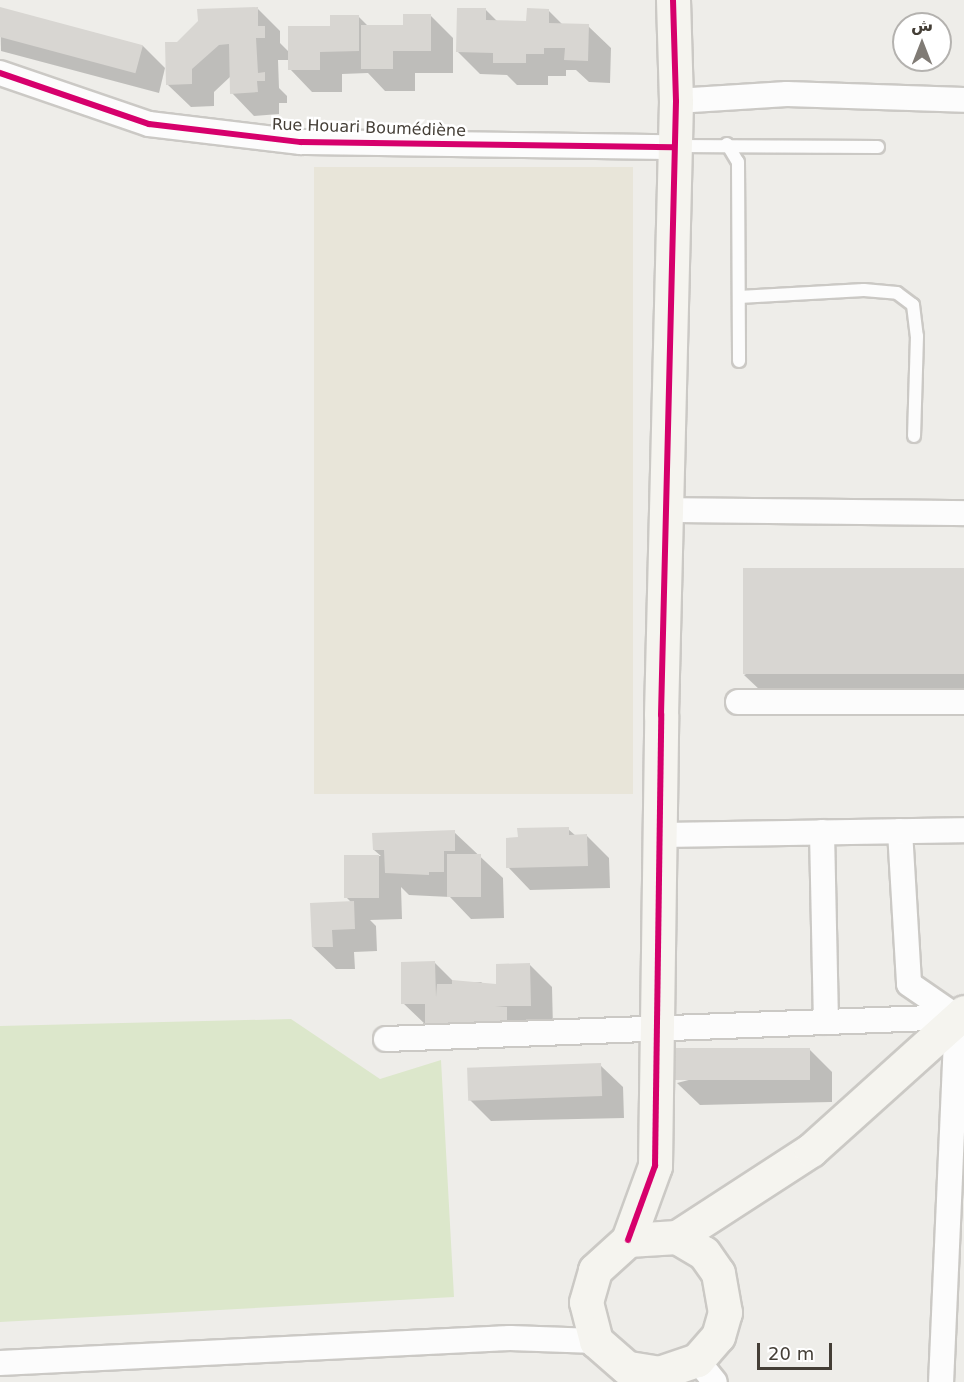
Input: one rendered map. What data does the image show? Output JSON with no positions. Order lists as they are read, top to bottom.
{
  "streets": {
    "street": ["Rue Houari Boumédiène"]
  },
  "scale_bar": "20 m",
  "north": "top"
}
